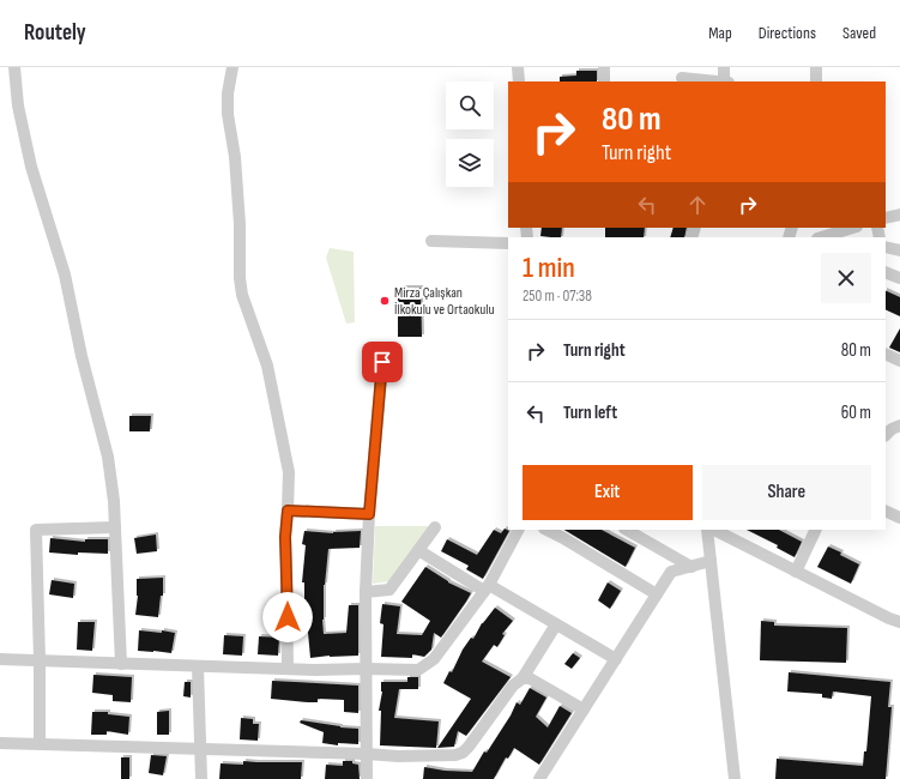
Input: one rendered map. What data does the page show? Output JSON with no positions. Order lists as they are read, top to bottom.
{
  "places": ["Mirza Çalışkan İlkokulu ve Ortaokulu"],
  "page": {
    "header": "Routely",
    "nav": ["Map", "Directions", "Saved"],
    "turn": ["80 m", "Turn right"],
    "heading": ["1 min", "250 m · 07:38"],
    "list": [
      {
        "name": "Turn right",
        "value": "80 m"
      },
      {
        "name": "Turn left",
        "value": "60 m"
      }
    ],
    "buttons": ["Exit", "Share"]
  }
}
